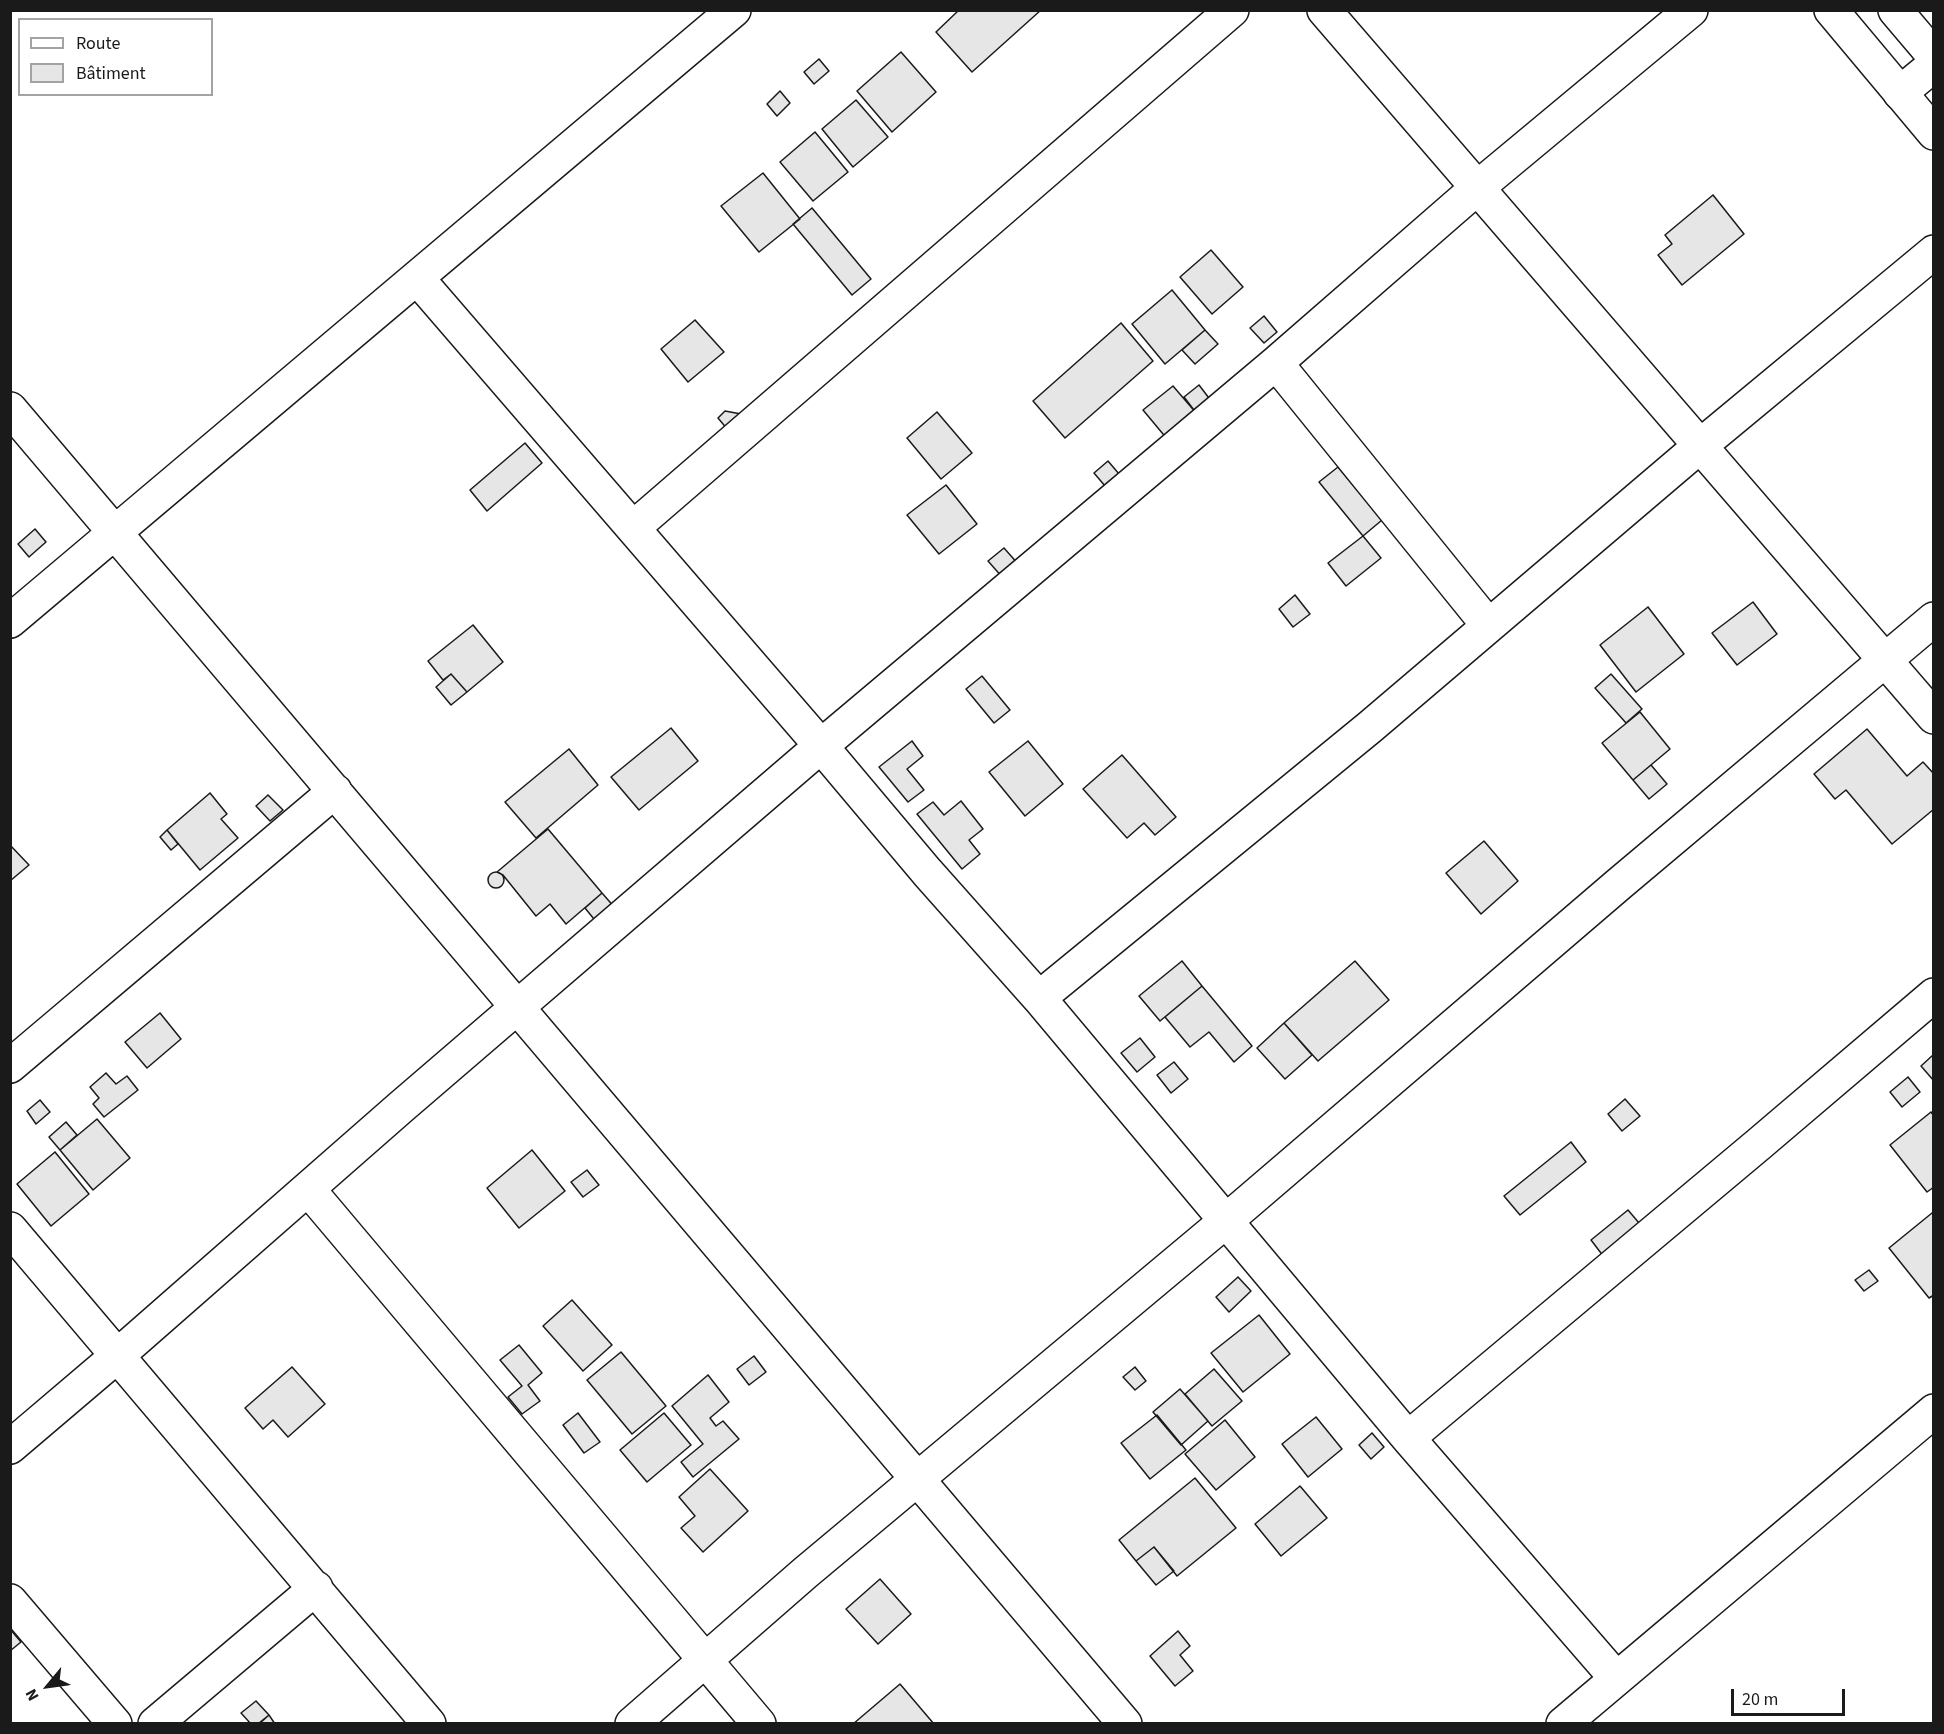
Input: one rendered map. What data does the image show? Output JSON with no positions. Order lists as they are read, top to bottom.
{
  "legend": ["Route", "Bâtiment"],
  "scale_bar": "20 m",
  "north": "bottom left"
}
